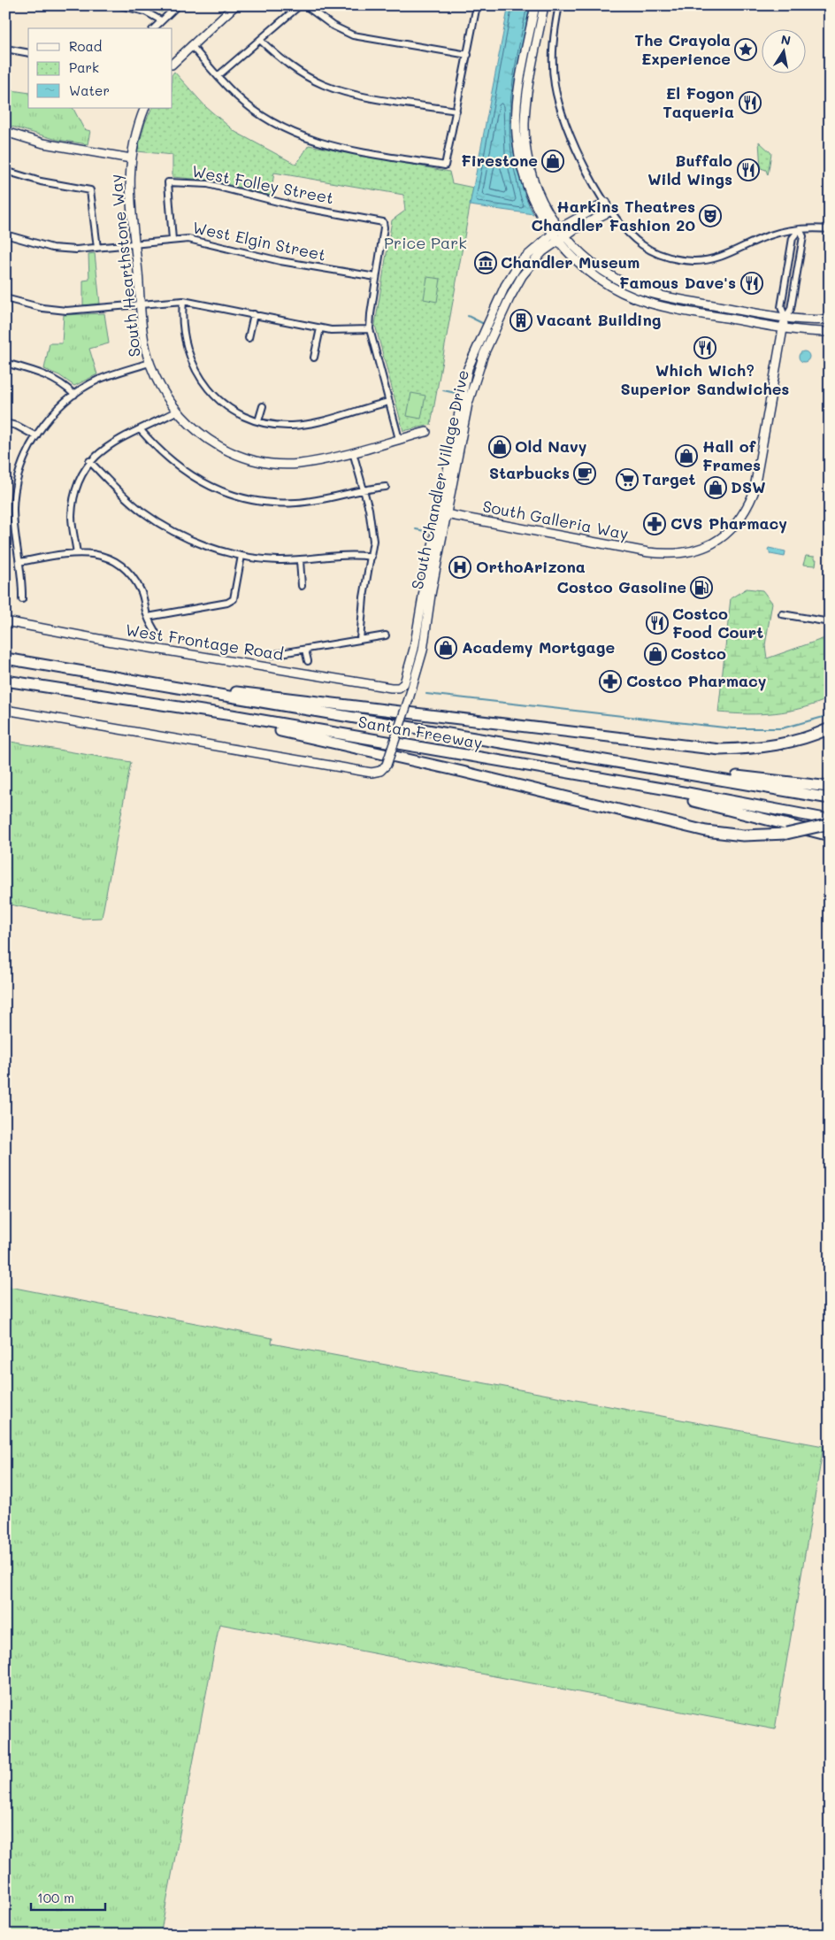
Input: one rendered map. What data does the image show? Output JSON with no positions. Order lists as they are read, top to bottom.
{
  "streets": {
    "highway": ["Santan Freeway"],
    "street": [
      "West Folley Street",
      "West Elgin Street",
      "South Hearthstone Way",
      "South Chandler Village Drive",
      "South Galleria Way",
      "West Frontage Road"
    ]
  },
  "crossings": [
    ["West Folley Street", "West Elgin Street"],
    ["West Elgin Street", "South Hearthstone Way"],
    ["South Chandler Village Drive", "South Galleria Way"],
    ["South Chandler Village Drive", "West Frontage Road"]
  ],
  "parks": ["Price Park"],
  "places": {
    "place": ["The Crayola Experience"],
    "restaurant": [
      "El Fogon Taqueria",
      "Buffalo Wild Wings",
      "Famous Dave's",
      "Which Wich? Superior Sandwiches",
      "Costco Food Court"
    ],
    "shop": [
      "Firestone",
      "Old Navy",
      "Hall of Frames",
      "DSW",
      "Academy Mortgage",
      "Costco"
    ],
    "theatre": ["Harkins Theatres Chandler Fashion 20"],
    "museum": ["Chandler Museum"],
    "building": ["Vacant Building"],
    "cafe": ["Starbucks"],
    "supermarket": ["Target"],
    "pharmacy": ["CVS Pharmacy", "Costco Pharmacy"],
    "hospital": ["OrthoArizona"],
    "fuel station": ["Costco Gasoline"]
  },
  "legend": ["Road", "Park", "Water"],
  "scale_bar": "100 m",
  "north": "top"
}
